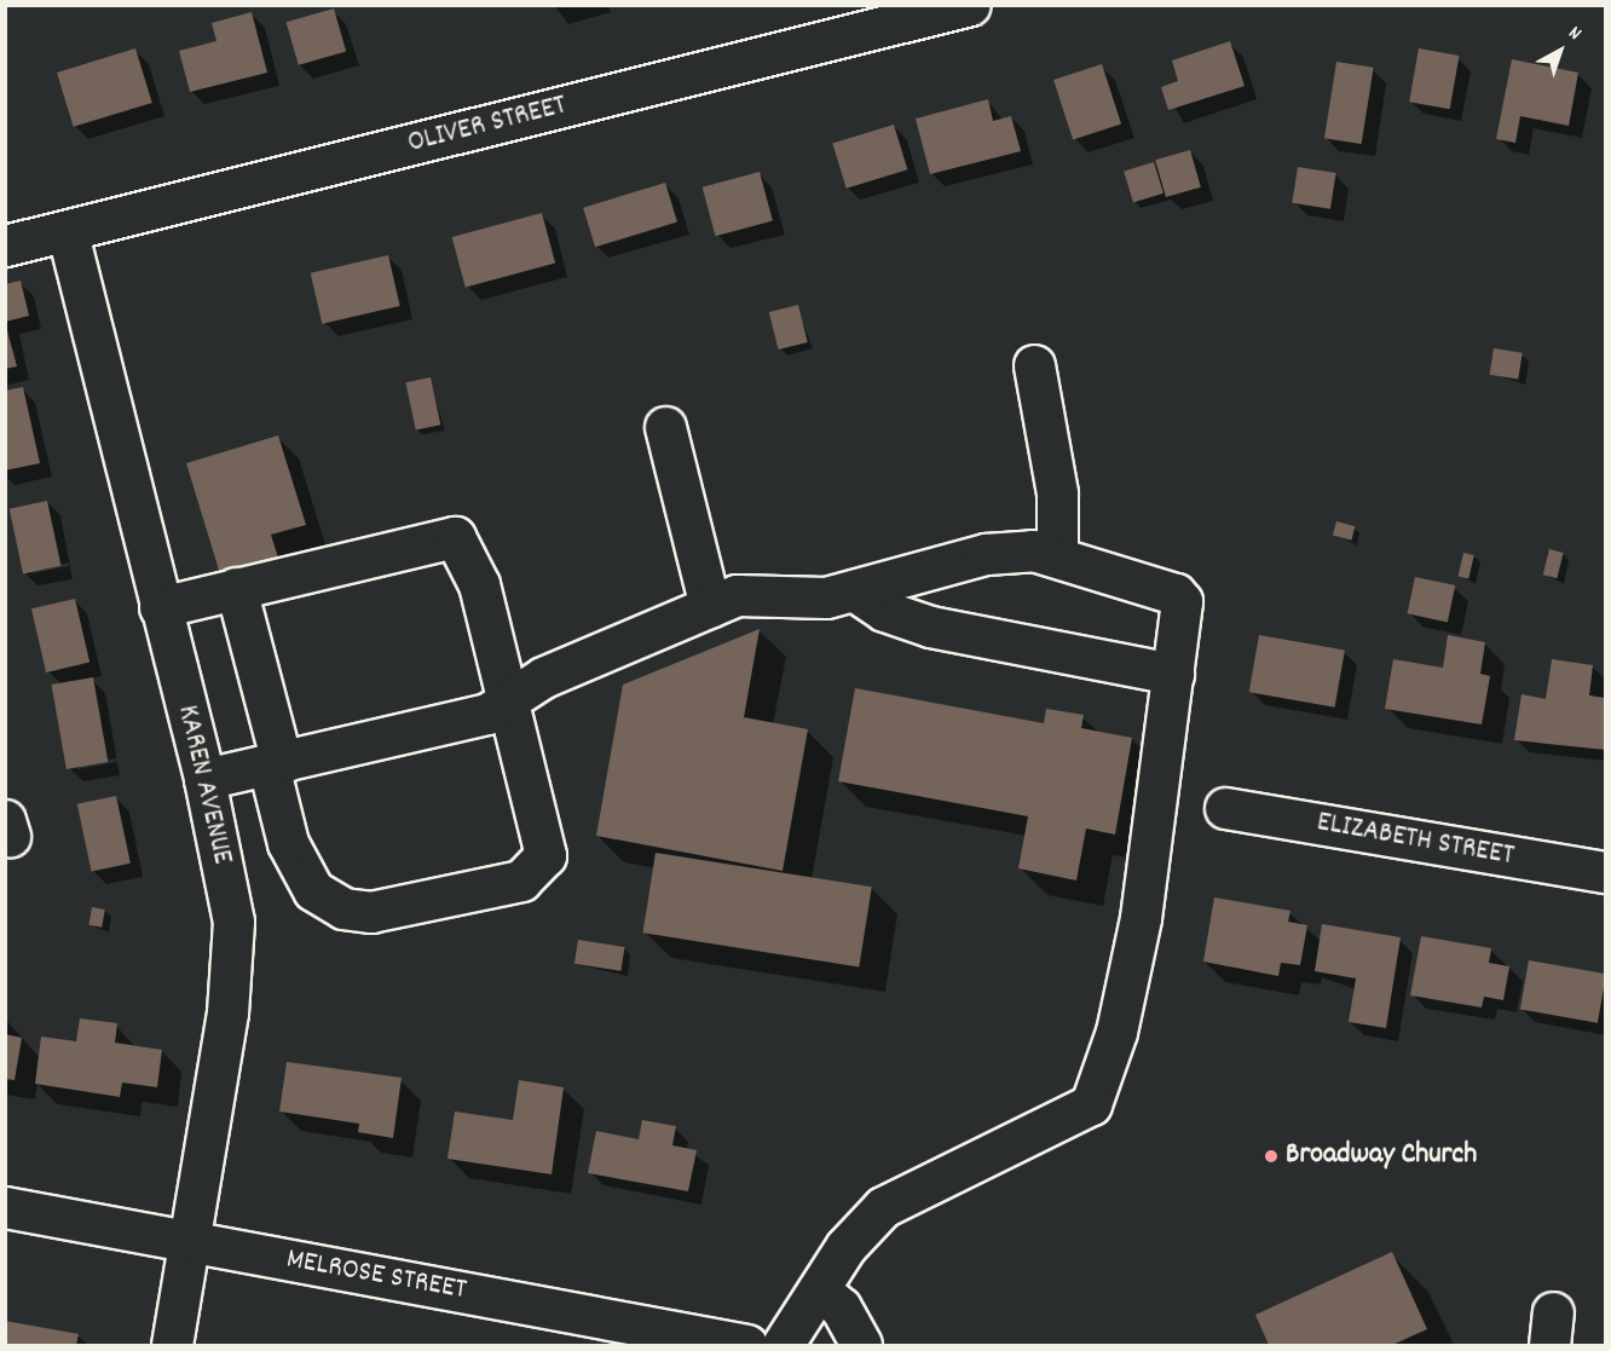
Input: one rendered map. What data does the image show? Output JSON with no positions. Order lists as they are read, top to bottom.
{
  "streets": {
    "street": [
      "OLIVER STREET",
      "KAREN AVENUE",
      "ELIZABETH STREET",
      "MELROSE STREET"
    ]
  },
  "crossings": [
    ["OLIVER STREET", "KAREN AVENUE"],
    ["KAREN AVENUE", "MELROSE STREET"]
  ],
  "places": ["Broadway Church"],
  "north": "top right"
}
